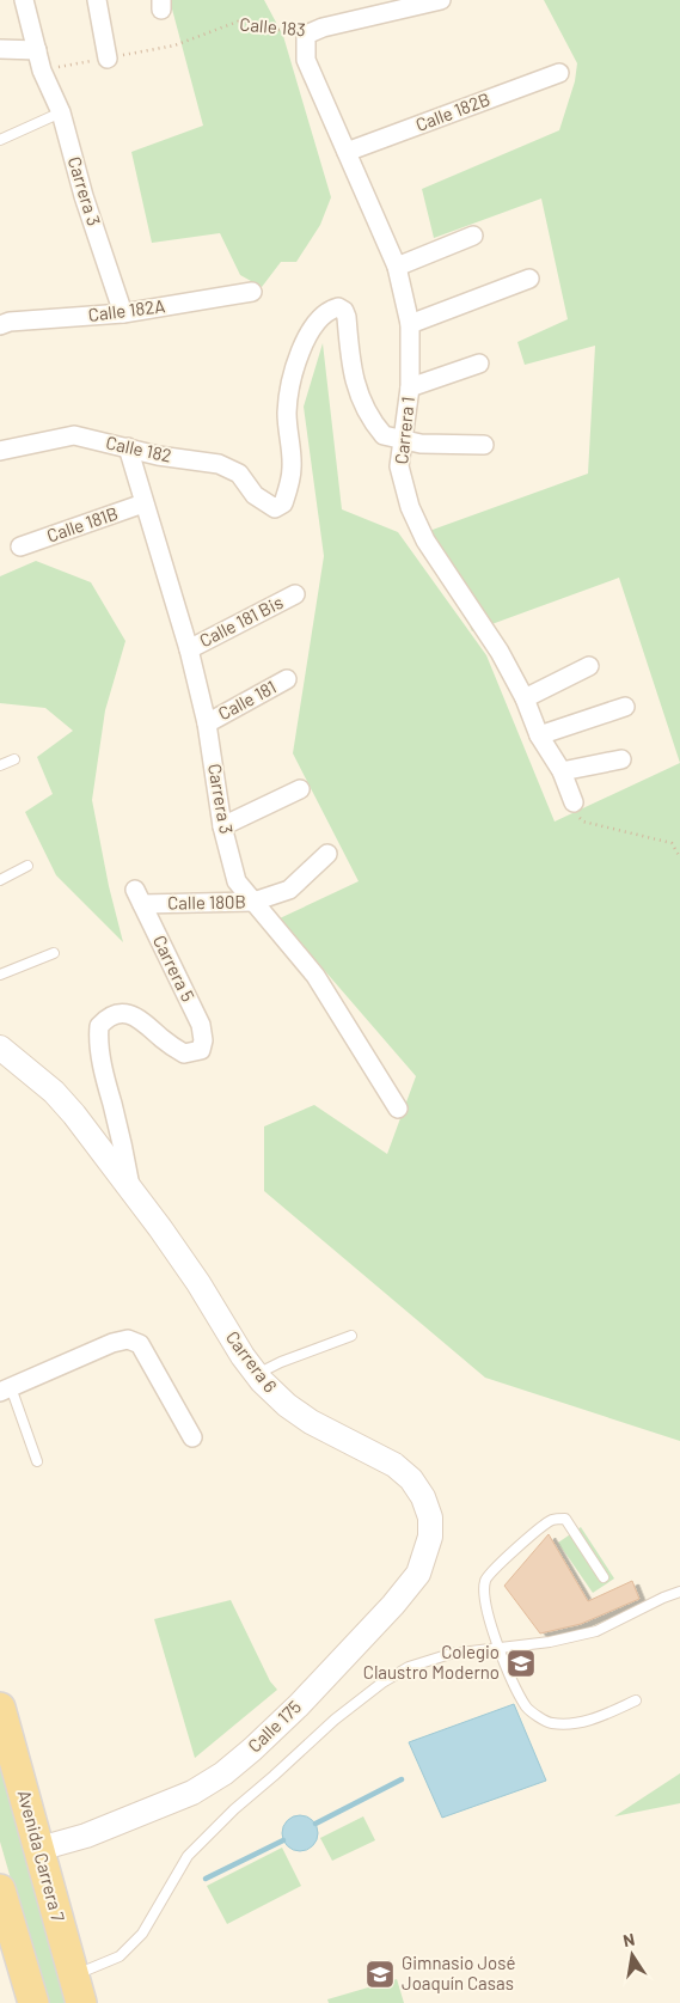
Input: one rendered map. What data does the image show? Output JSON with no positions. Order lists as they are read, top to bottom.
{
  "streets": {
    "main road": ["Avenida Carrera 7"],
    "street": [
      "Calle 183",
      "Calle 182B",
      "Carrera 3",
      "Calle 182A",
      "Carrera 1",
      "Calle 182",
      "Calle 181B",
      "Calle 181 Bis",
      "Calle 181",
      "Calle 180B",
      "Carrera 5",
      "Carrera 6",
      "Calle 175"
    ]
  },
  "crossings": [
    ["Calle 183", "Carrera 1"],
    ["Calle 182B", "Carrera 1"],
    ["Carrera 3", "Calle 182A"],
    ["Carrera 3", "Calle 182"],
    ["Carrera 3", "Calle 181B"],
    ["Carrera 3", "Calle 181 Bis"],
    ["Carrera 3", "Calle 181"],
    ["Carrera 3", "Calle 180B"],
    ["Carrera 1", "Calle 182"],
    ["Calle 180B", "Carrera 5"],
    ["Carrera 5", "Carrera 6"],
    ["Carrera 6", "Calle 175"],
    ["Calle 175", "Avenida Carrera 7"]
  ],
  "places": {
    "school or university": ["Colegio Claustro Moderno", "Gimnasio José Joaquín Casas"]
  },
  "north": "top"
}
